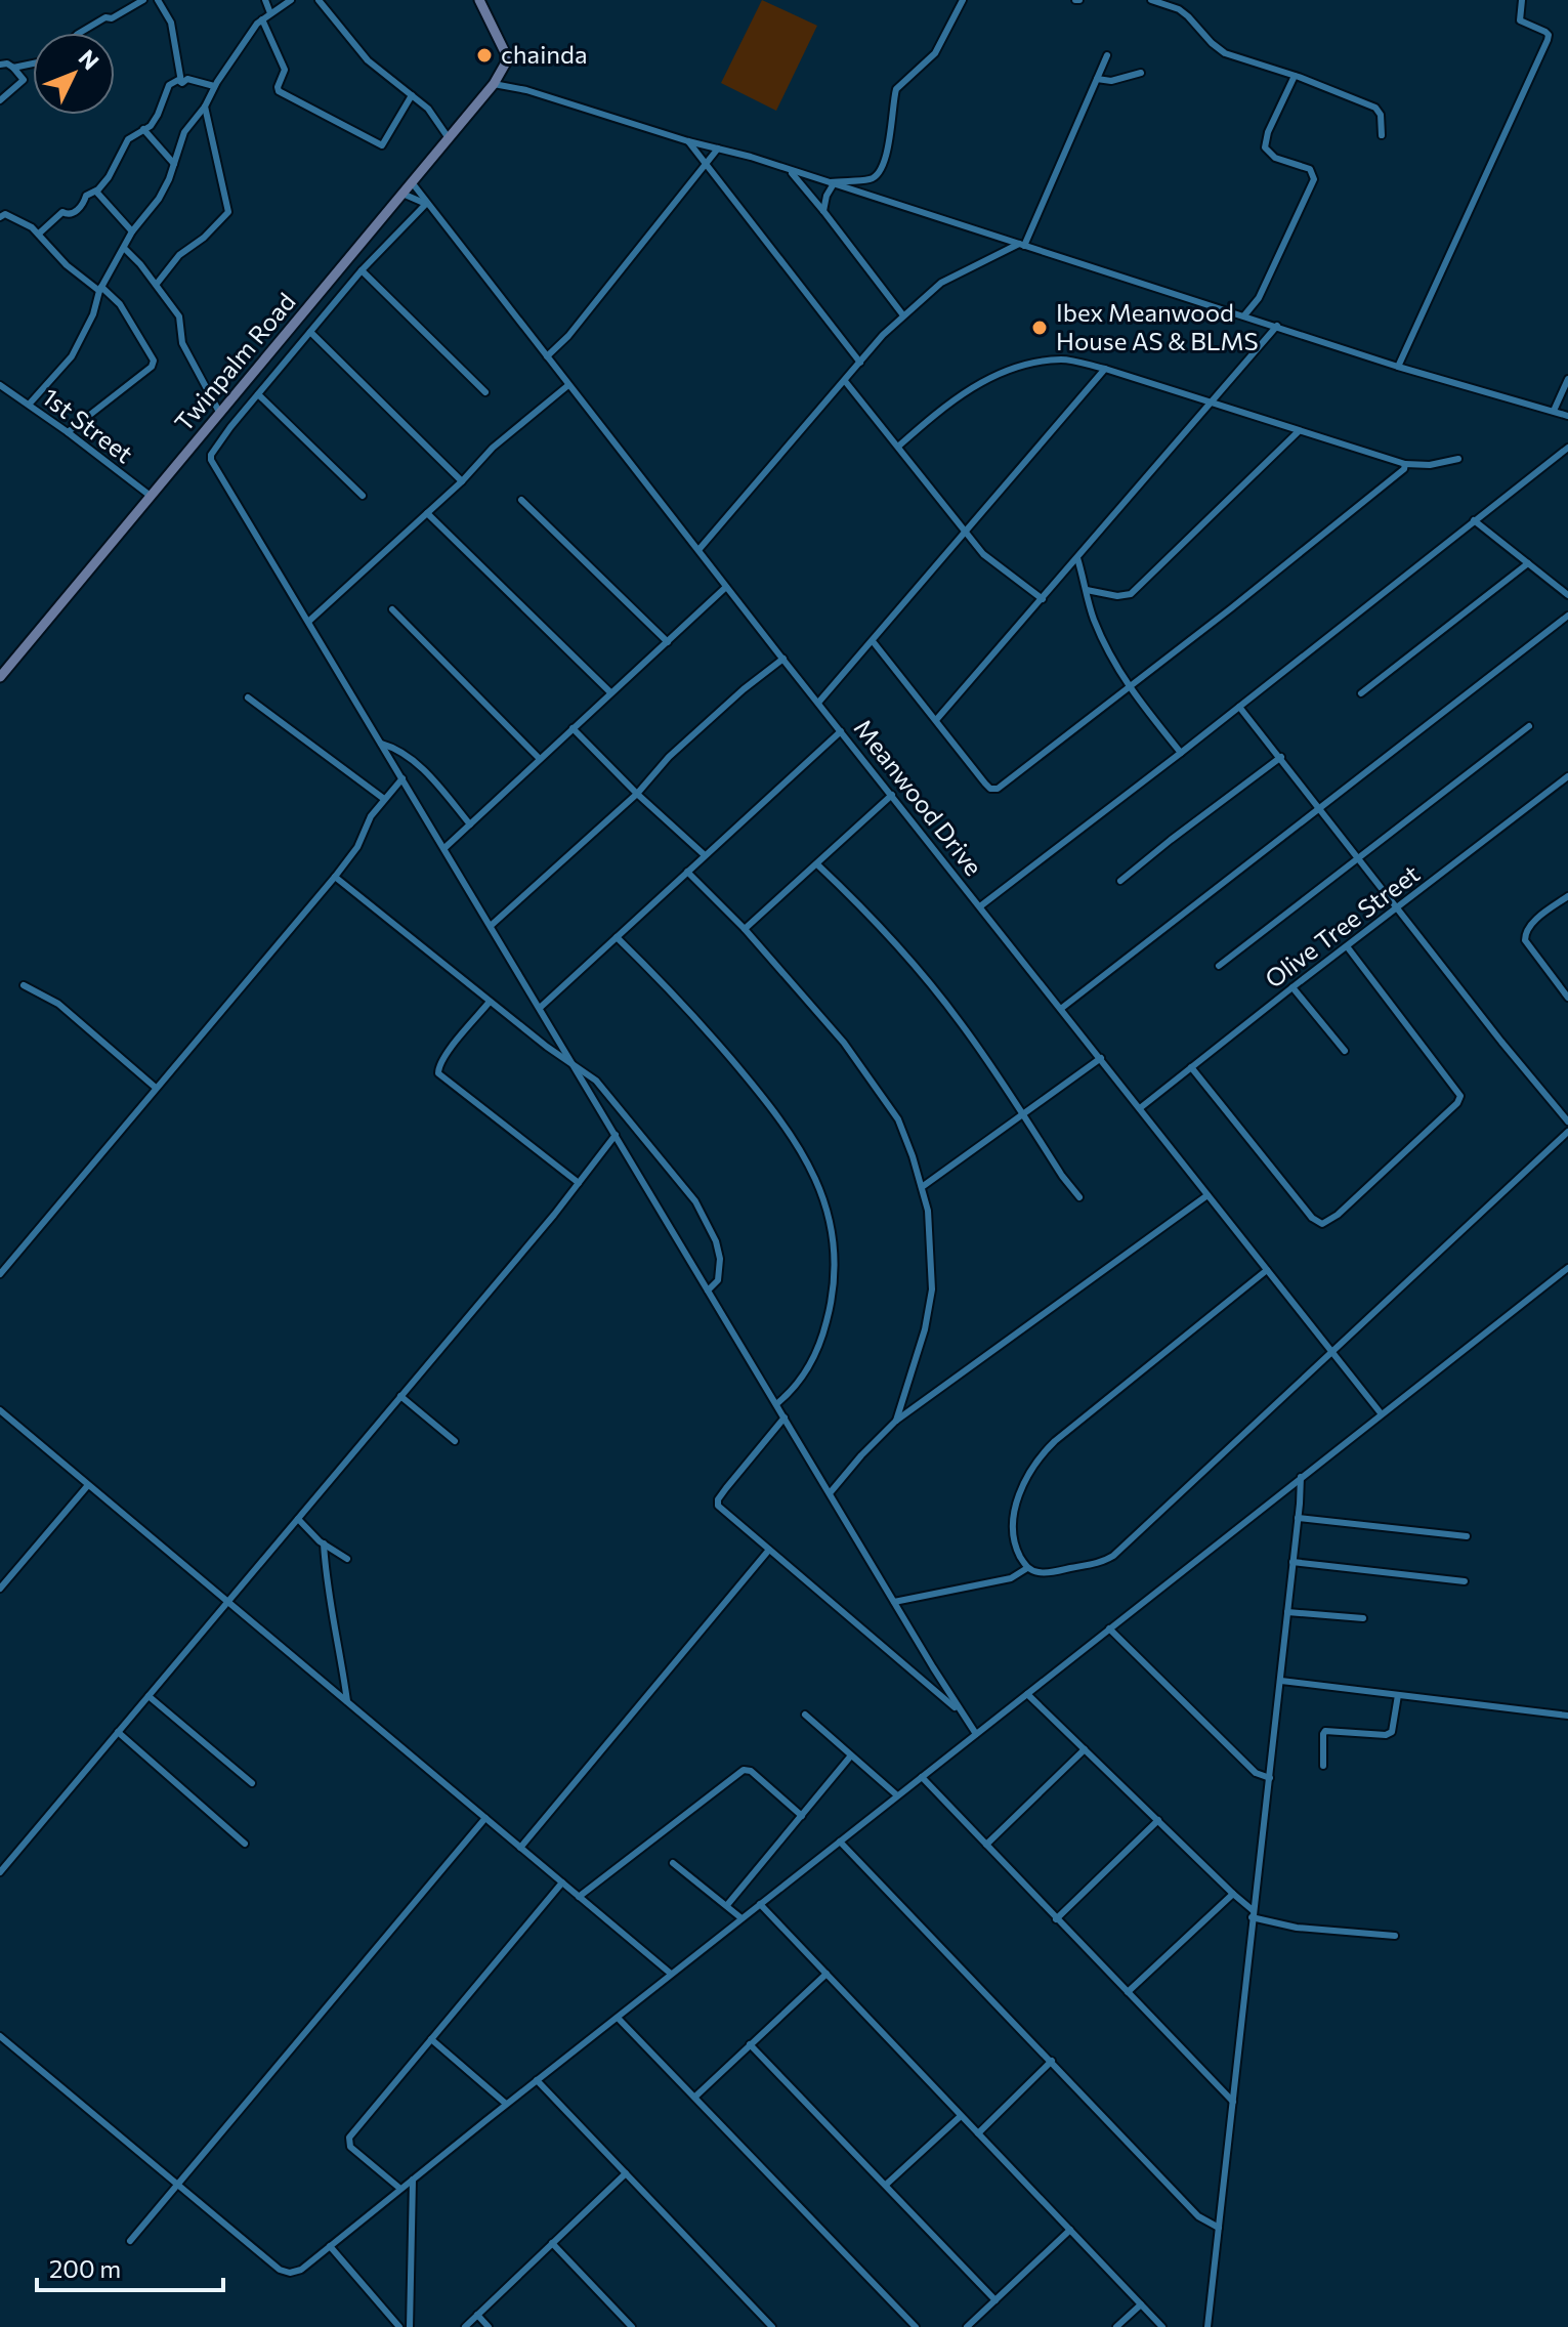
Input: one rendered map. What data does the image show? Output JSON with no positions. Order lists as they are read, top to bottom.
{
  "streets": {
    "main road": ["Twinpalm Road"],
    "street": ["1st Street", "Meanwood Drive", "Olive Tree Street"]
  },
  "crossings": [
    ["Twinpalm Road", "1st Street"],
    ["Twinpalm Road", "Meanwood Drive"],
    ["Meanwood Drive", "Olive Tree Street"]
  ],
  "places": ["chainda", "Ibex Meanwood House AS & BLMS"],
  "scale_bar": "200 m",
  "north": "top right"
}
